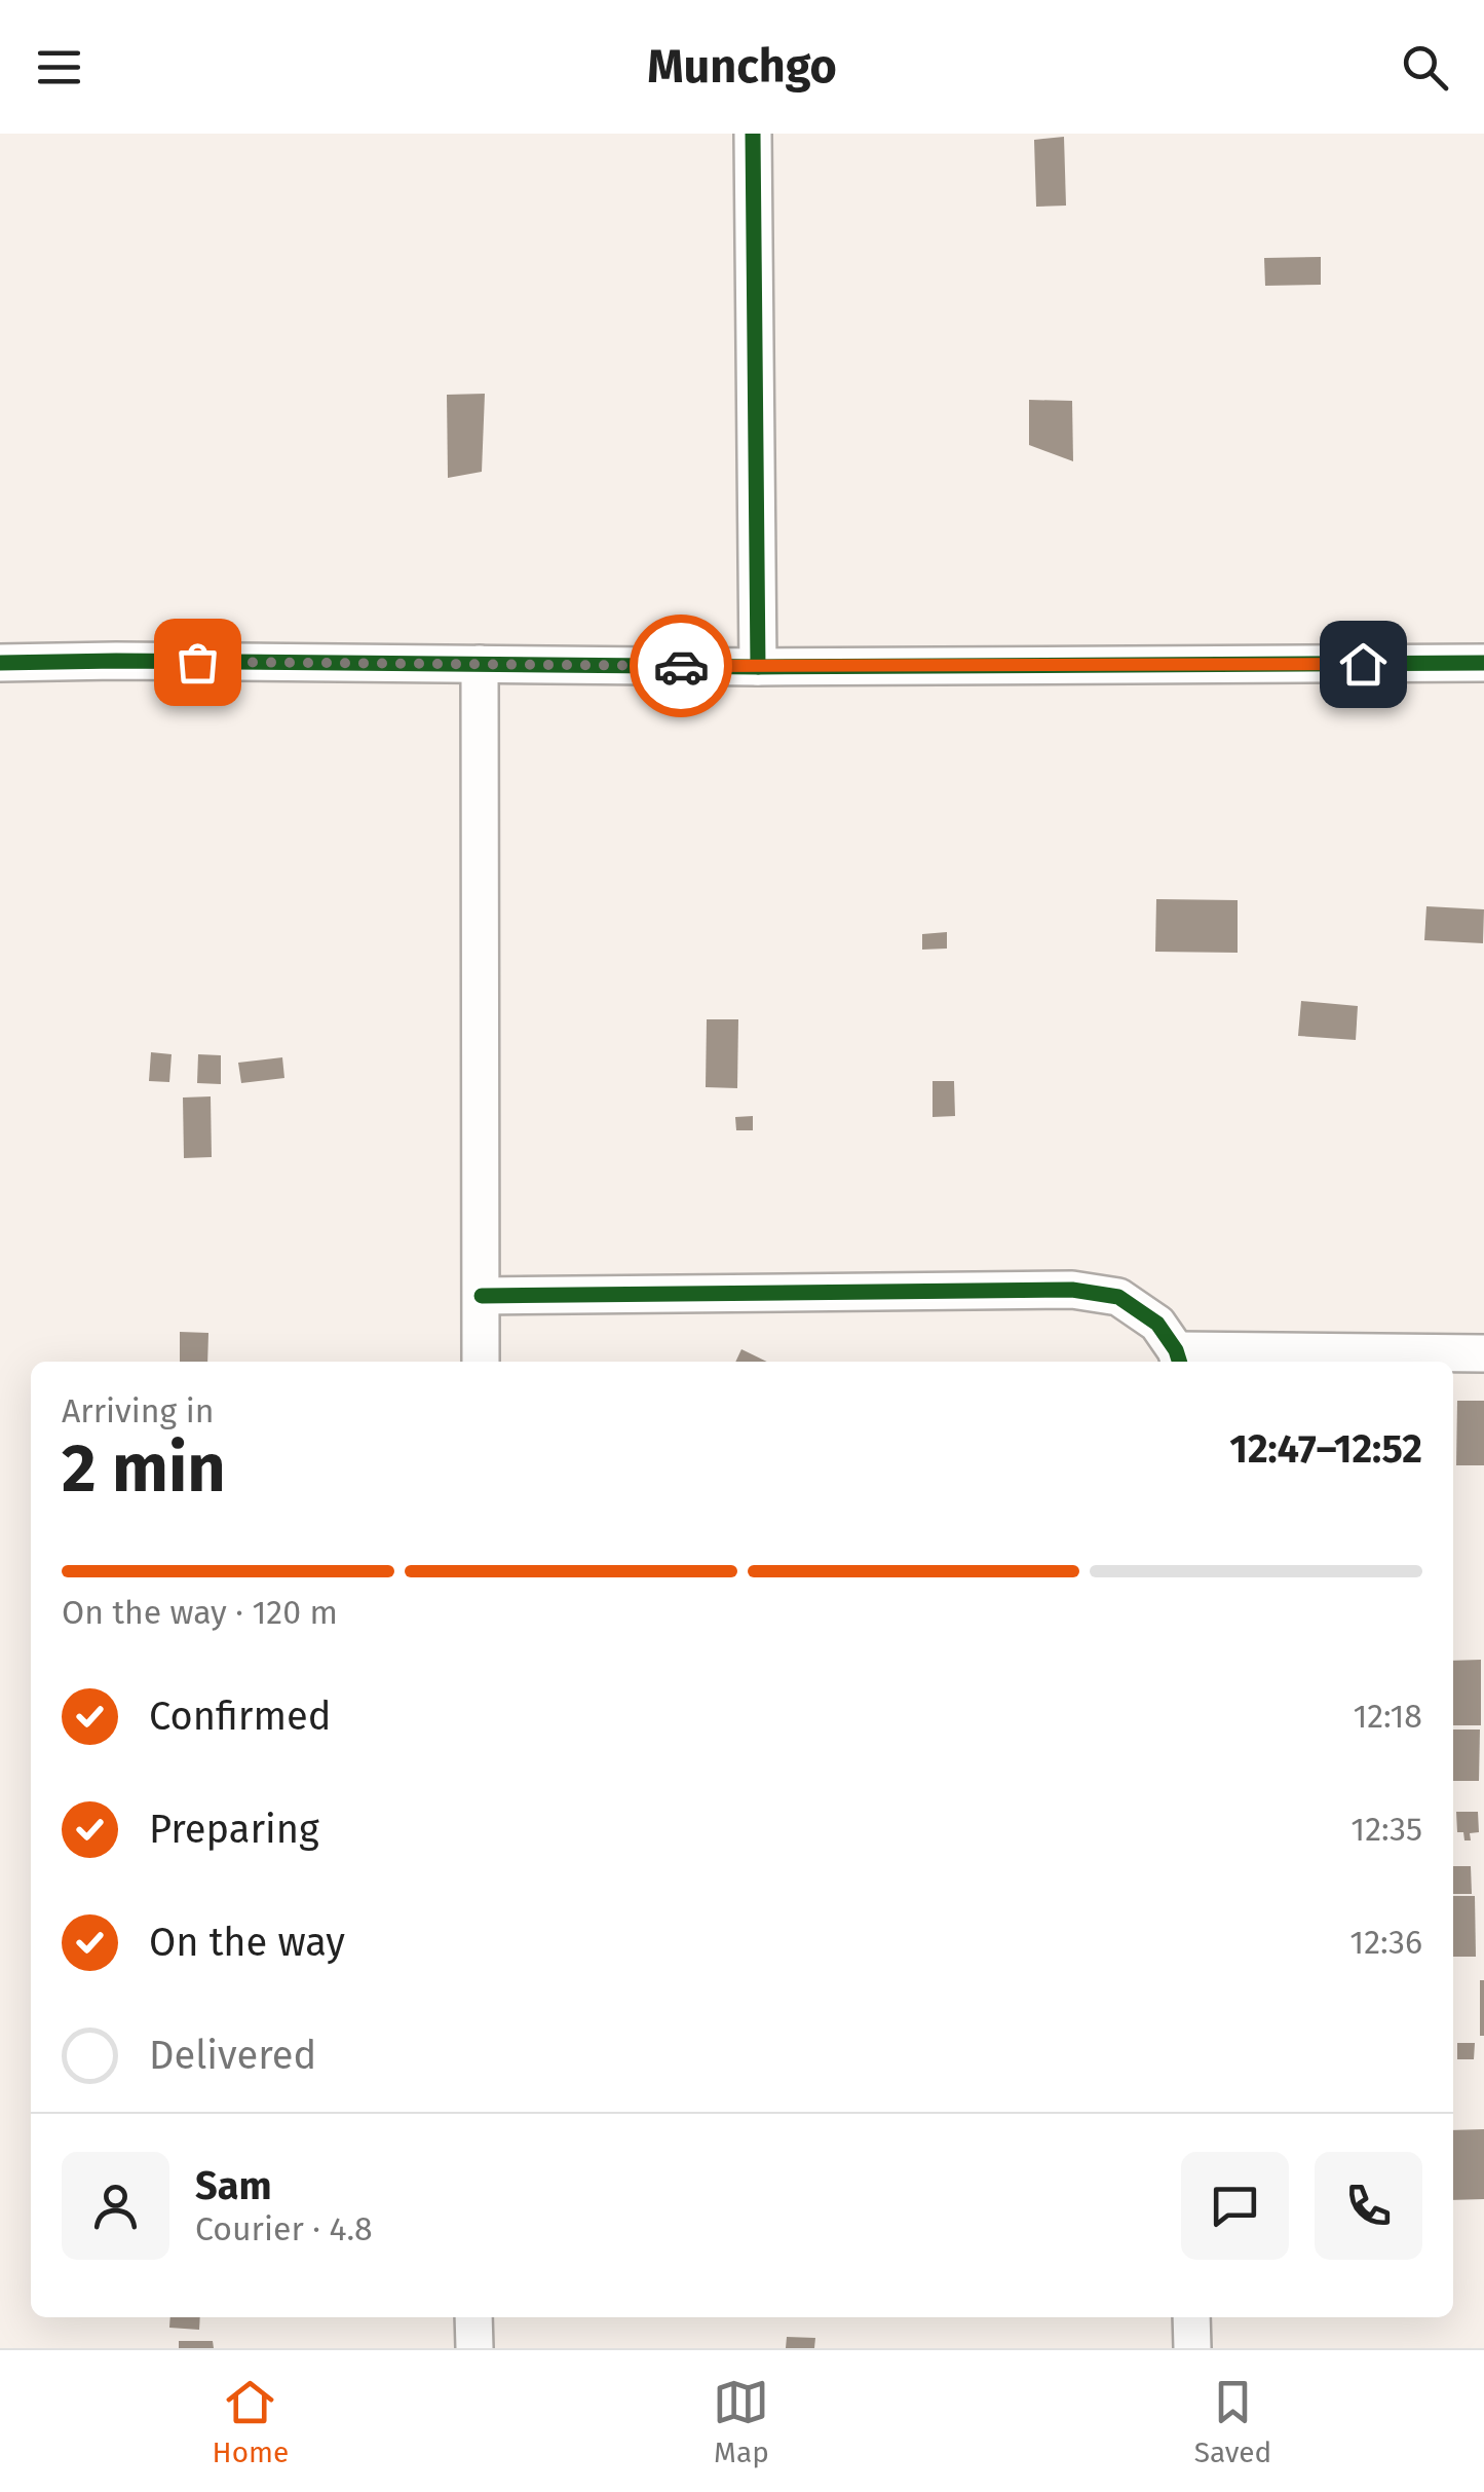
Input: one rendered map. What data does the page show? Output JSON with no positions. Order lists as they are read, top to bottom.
{
  "page": {
    "header": "Munchgo",
    "heading": ["2 min", "Arriving in", "12:47–12:52"],
    "panel": ["Sam", "Courier · 4.8"],
    "bar": "On the way · 120 m",
    "list": [
      ["Confirmed", "12:18"],
      ["Preparing", "12:35"],
      ["On the way", "12:36"],
      "Delivered"
    ],
    "tabs": ["Home", "Map", "Saved"]
  }
}
